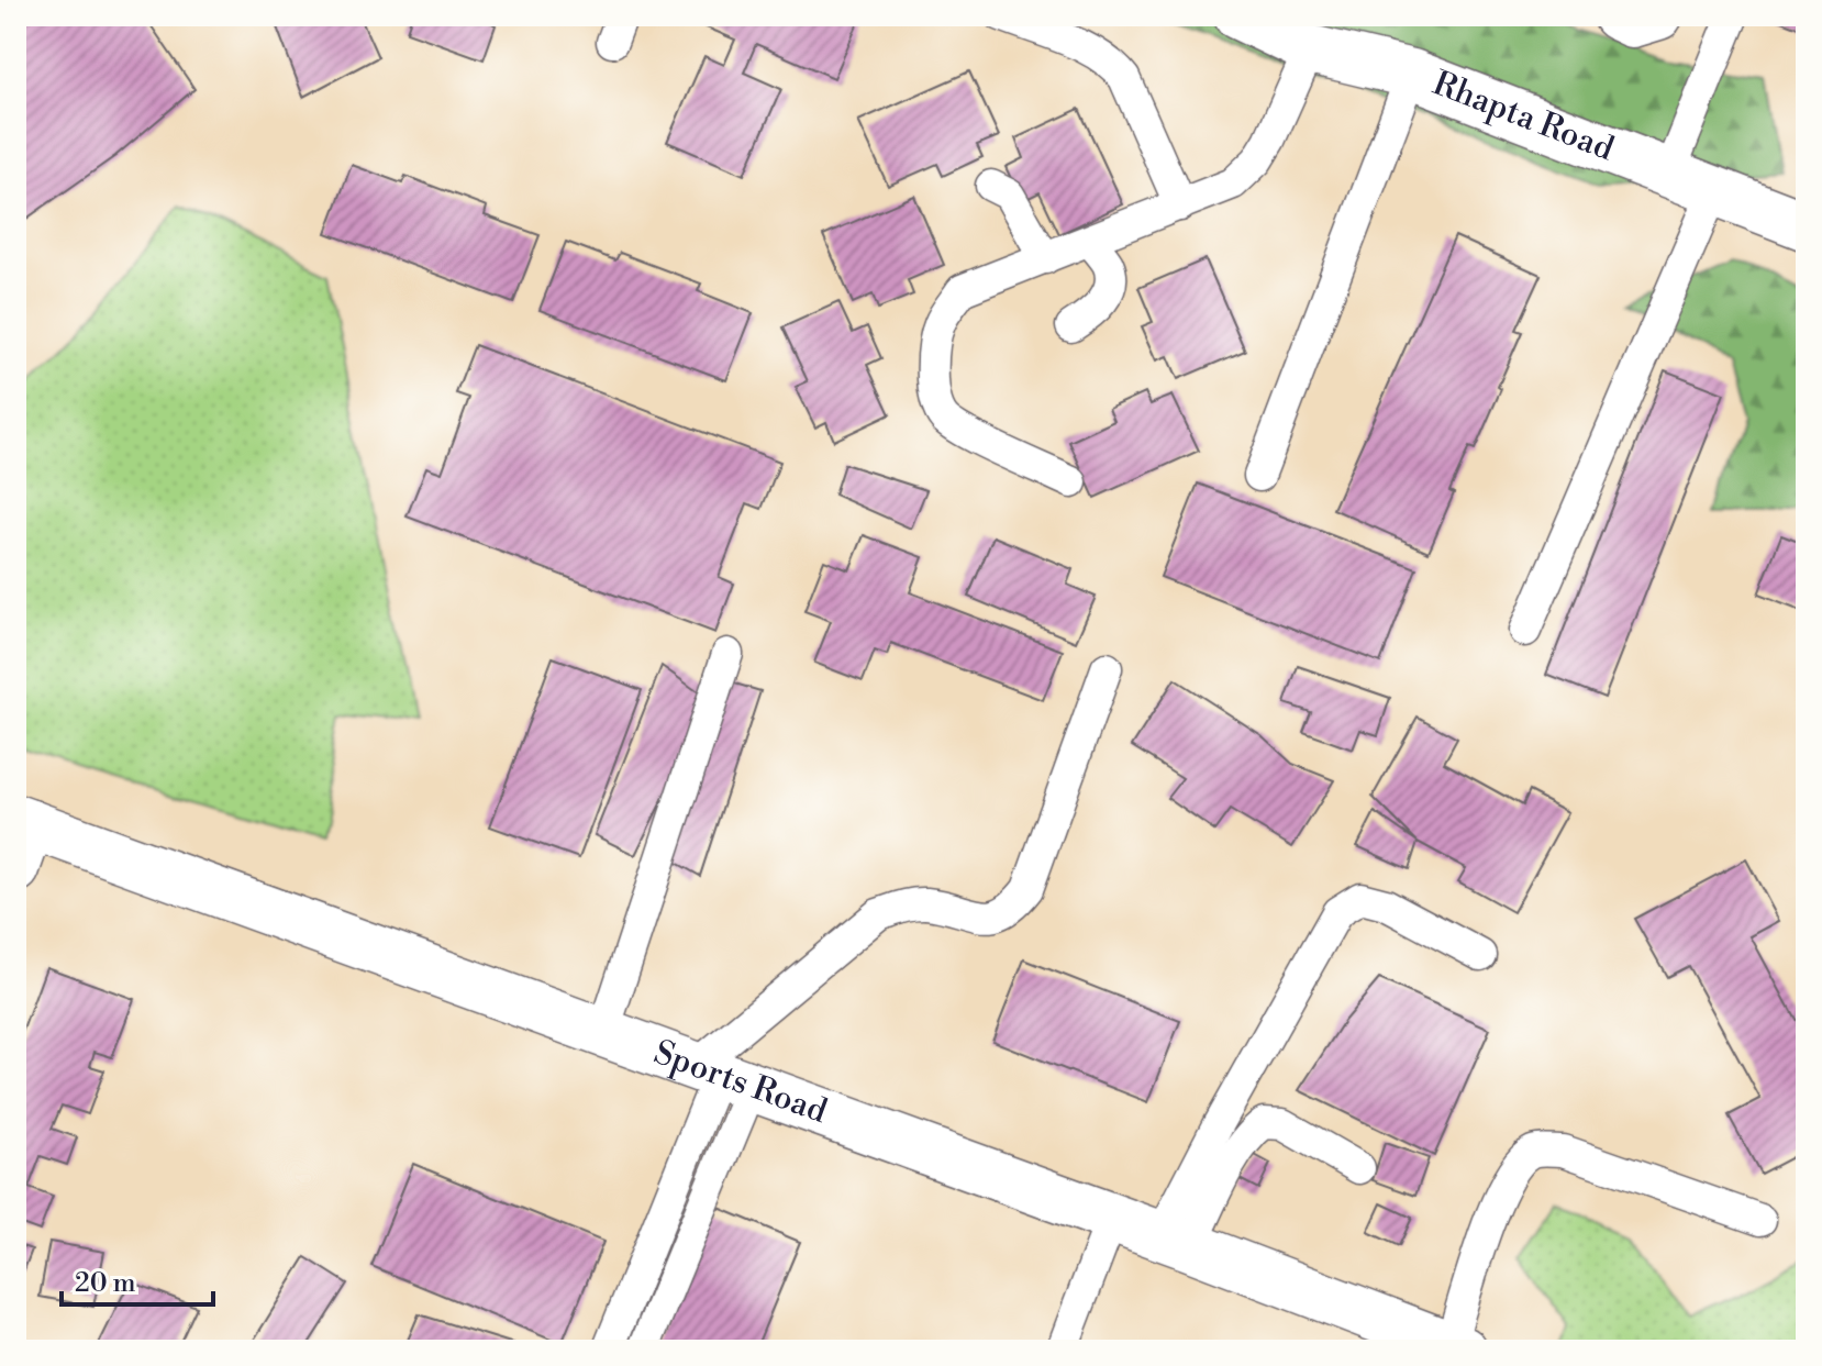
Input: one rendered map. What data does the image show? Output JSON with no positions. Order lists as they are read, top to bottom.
{
  "streets": {
    "street": ["Rhapta Road", "Sports Road"]
  },
  "scale_bar": "20 m"
}
